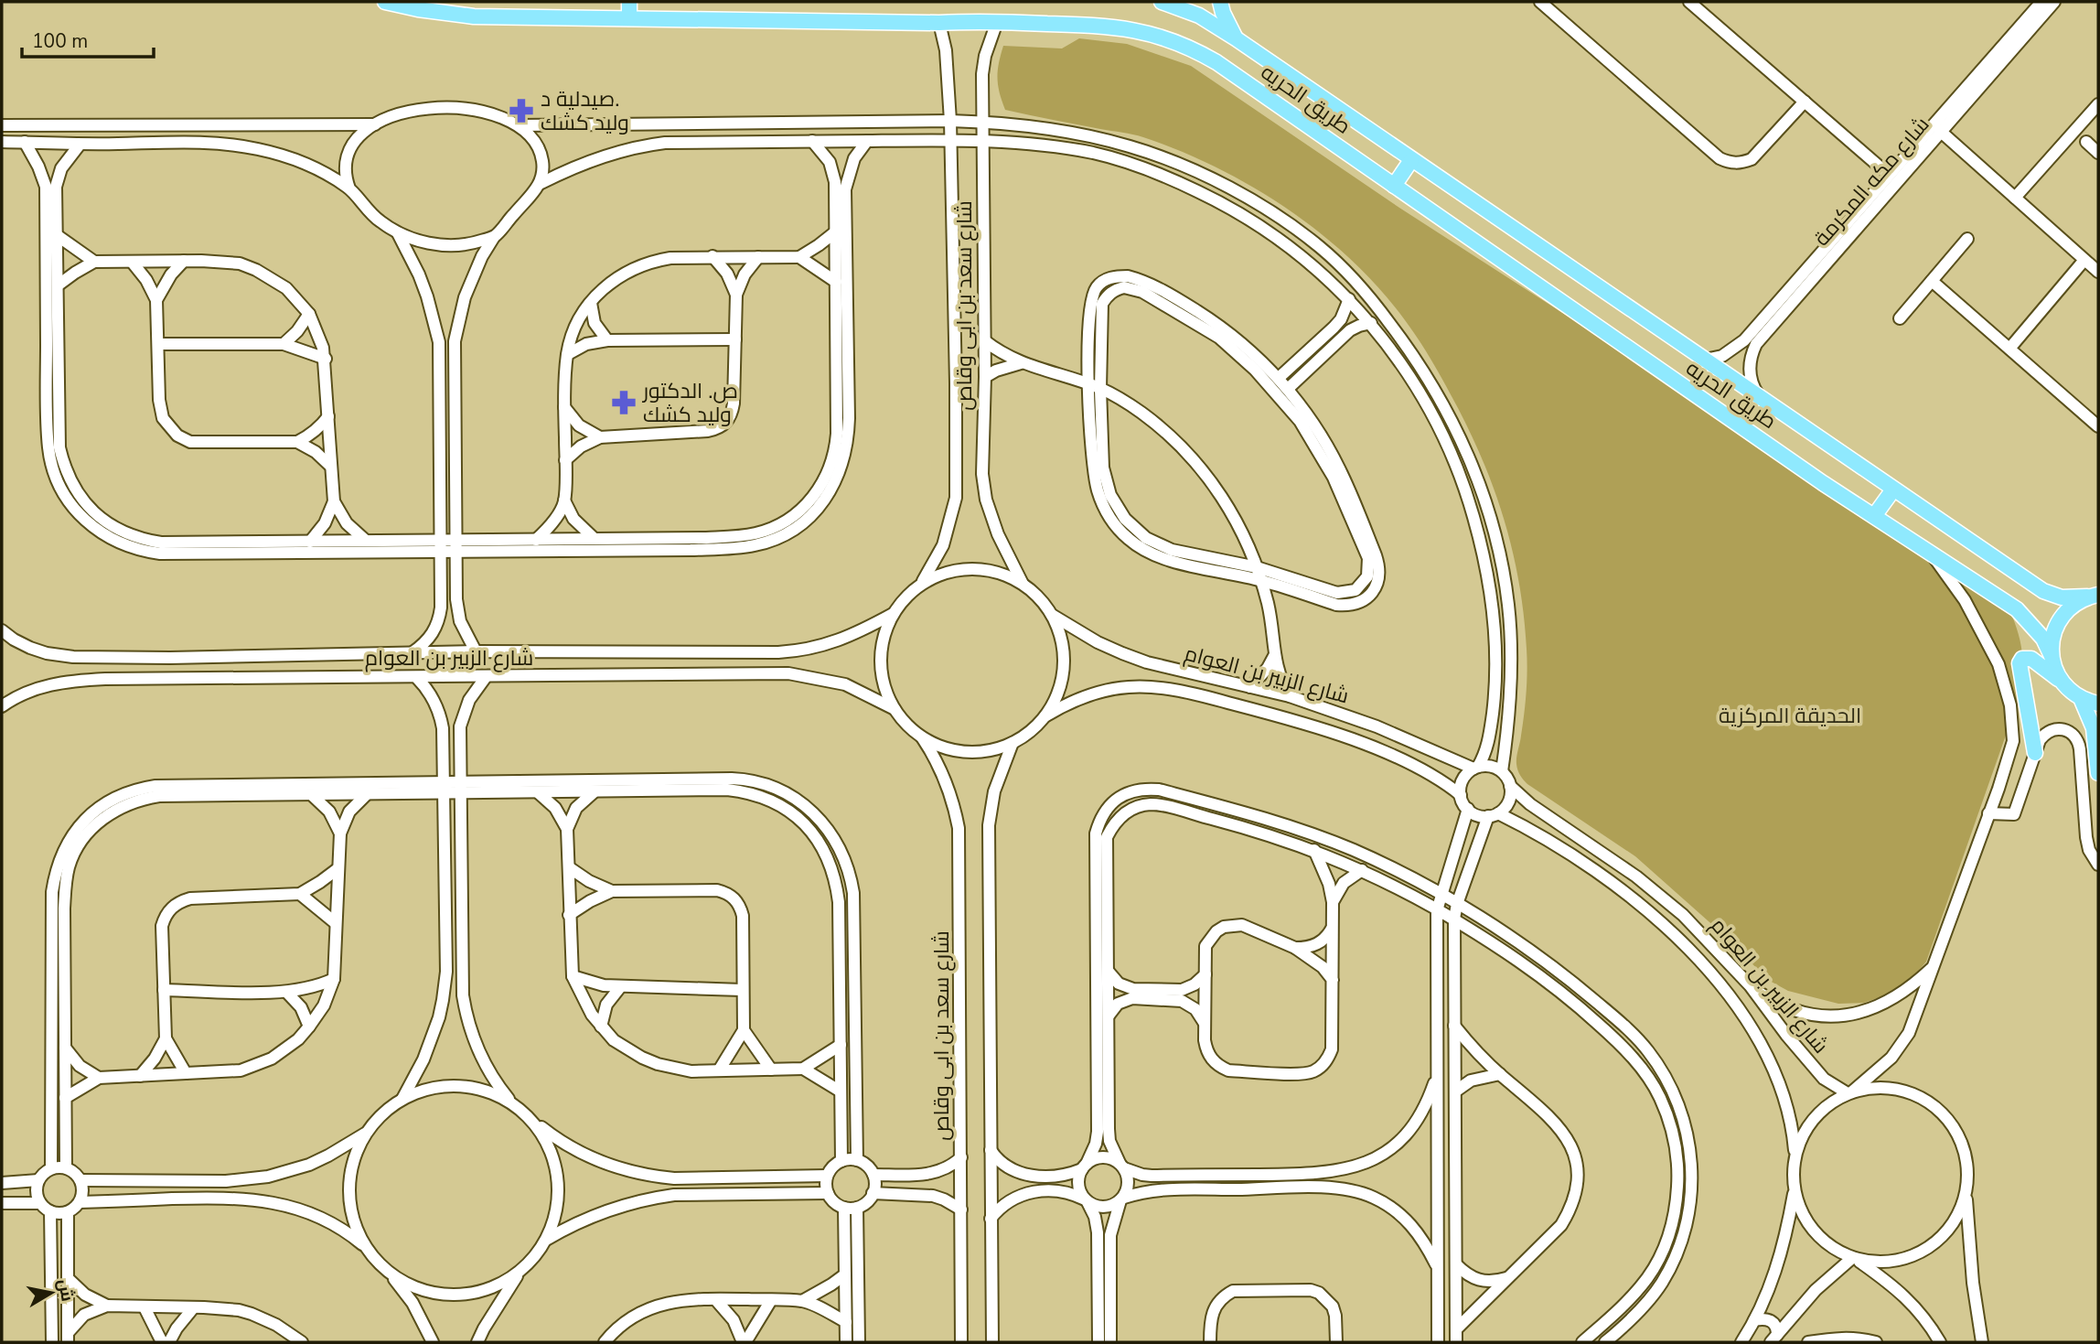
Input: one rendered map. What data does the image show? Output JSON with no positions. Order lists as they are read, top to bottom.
{
  "streets": {
    "main road": ["طريق الحريه"],
    "street": ["شارع مكه المكرمة", "شارع سعد بن ابى وقاص", "شارع الزبير بن العوام"]
  },
  "crossings": [
    ["طريق الحريه", "شارع مكه المكرمة"],
    ["طريق الحريه", "شارع سعد بن ابى وقاص"],
    ["شارع سعد بن ابى وقاص", "شارع الزبير بن العوام"]
  ],
  "parks": ["الحديقة المركزية"],
  "places": {
    "pharmacy": ["صيدلية د. وليد كشك", "ص. الدكتور وليد كشك"]
  },
  "scale_bar": "100 m",
  "north": "right"
}
